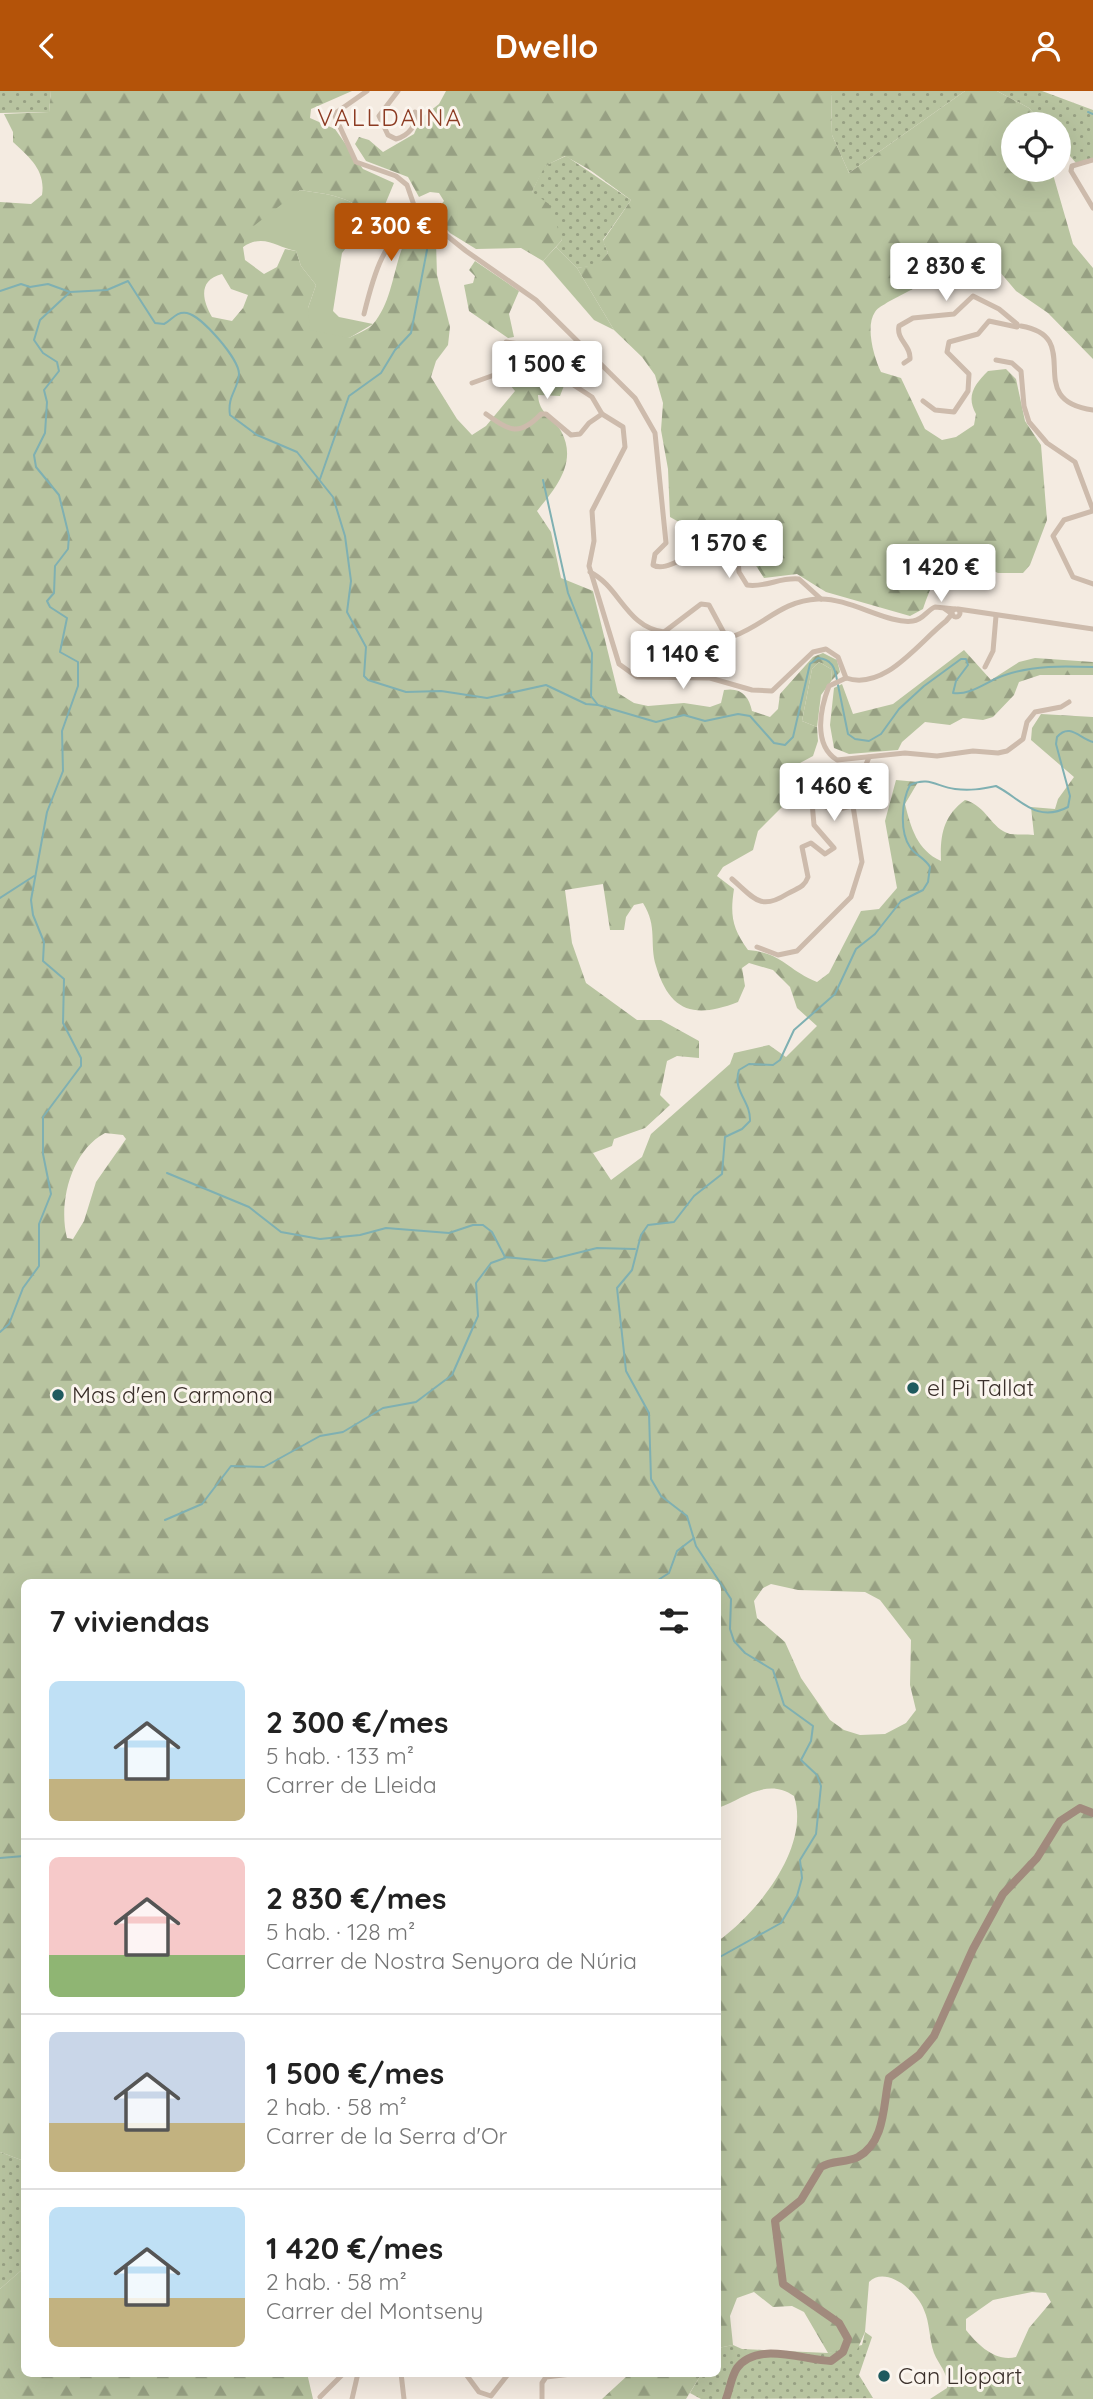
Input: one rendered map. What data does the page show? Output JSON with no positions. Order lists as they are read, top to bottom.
{
  "districts": ["VALLDAINA"],
  "places": ["el Pi Tallat", "Mas d'en Carmona", "Can Llopart"],
  "page": {
    "header": "Dwello",
    "price": [
      "2 300 €",
      "2 830 €",
      "1 500 €",
      "1 570 €",
      "1 420 €",
      "1 140 €",
      "1 460 €"
    ],
    "heading": "7 viviendas",
    "list": [
      {
        "name": "2 300 €/mes",
        "note": "5 hab. · 133 m² · Carrer de Lleida"
      },
      {
        "name": "2 830 €/mes",
        "note": "5 hab. · 128 m² · Carrer de Nostra Senyora de Núria"
      },
      {
        "name": "1 500 €/mes",
        "note": "2 hab. · 58 m² · Carrer de la Serra d'Or"
      },
      {
        "name": "1 420 €/mes",
        "note": "2 hab. · 58 m² · Carrer del Montseny"
      }
    ]
  }
}
